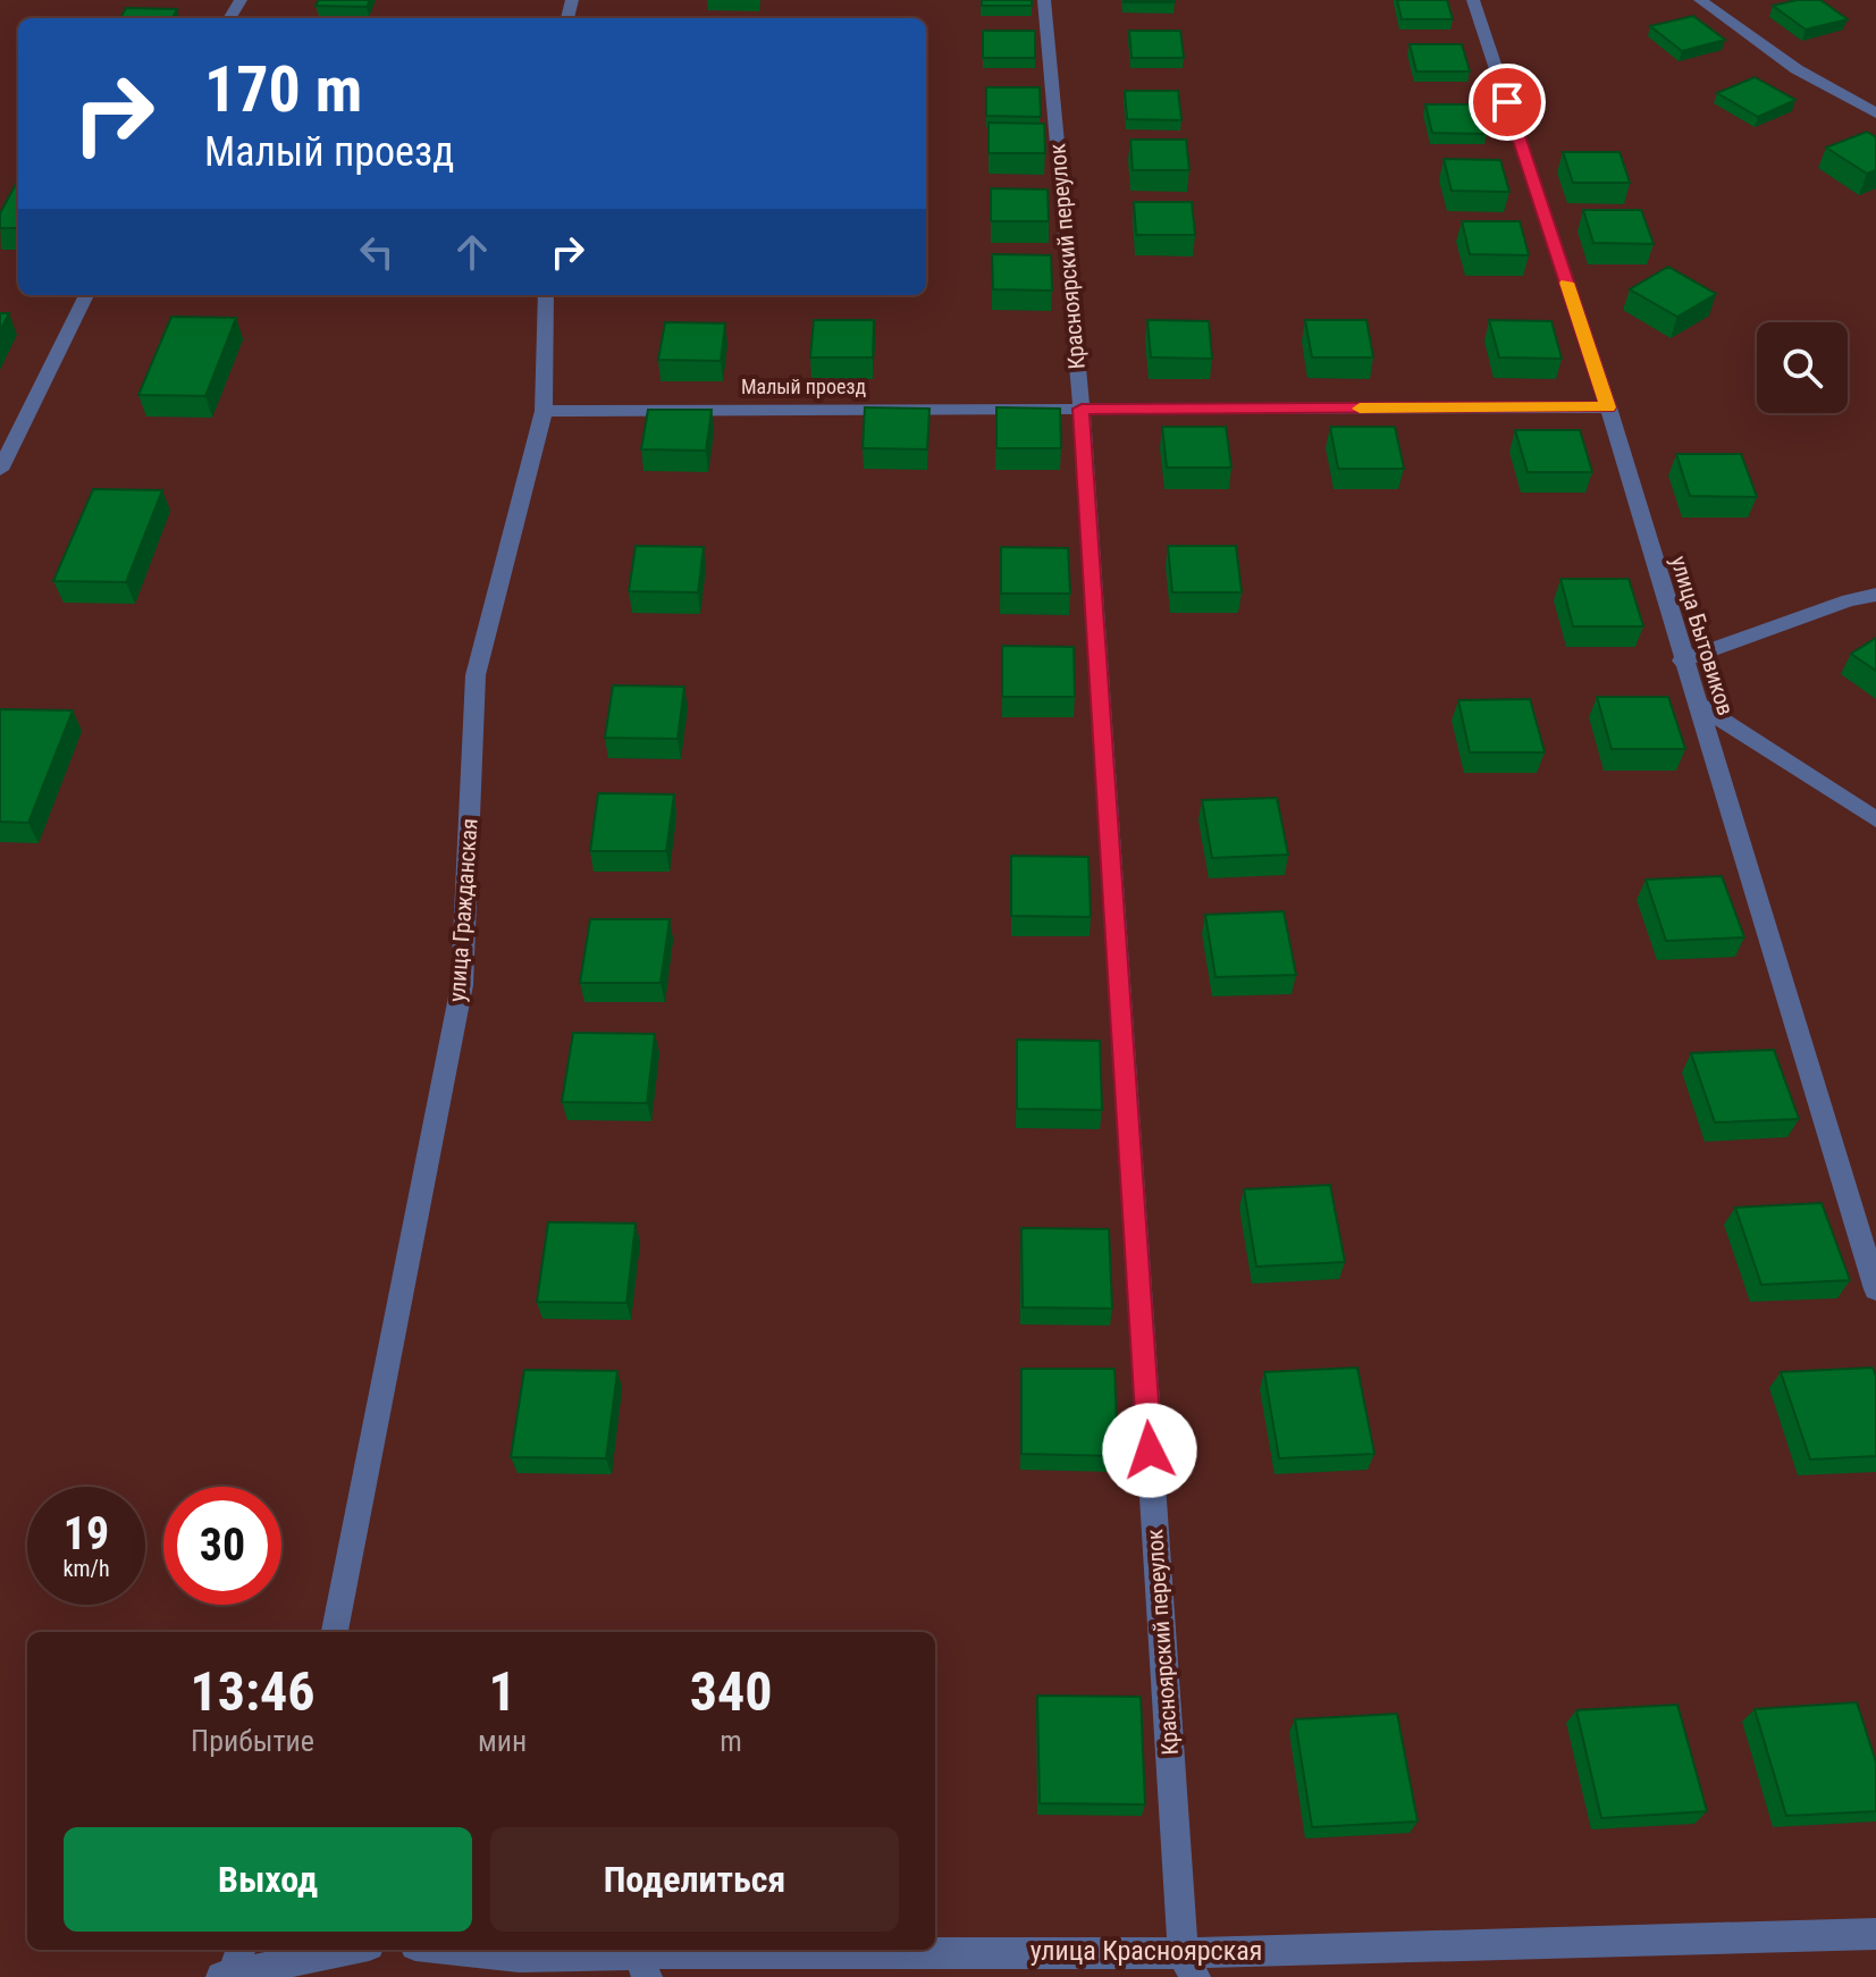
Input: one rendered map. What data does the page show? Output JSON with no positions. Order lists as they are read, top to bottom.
{
  "streets": {
    "street": [
      "Красноярский переулок",
      "Малый проезд",
      "улица Бытовиков",
      "улица Гражданская",
      "улица Красноярская"
    ]
  },
  "crossings": [
    ["Красноярский переулок", "Малый проезд"],
    ["Красноярский переулок", "улица Красноярская"],
    ["Малый проезд", "улица Бытовиков"],
    ["Малый проезд", "улица Гражданская"]
  ],
  "page": {
    "turn": ["170 m", "Малый проезд"],
    "speed": "19 km/h",
    "limit": "30",
    "eta": [
      "13:46",
      "Прибытие",
      "1",
      "мин",
      "340",
      "m"
    ],
    "buttons": ["Выход", "Поделиться"]
  }
}
